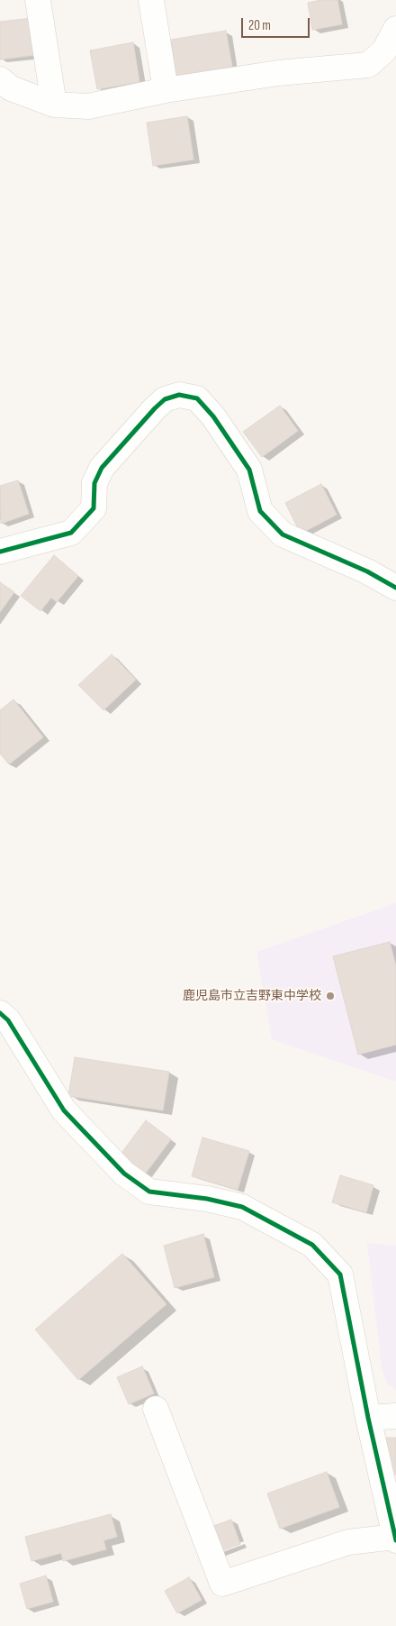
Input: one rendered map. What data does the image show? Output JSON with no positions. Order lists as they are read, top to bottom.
{
  "places": ["鹿児島市立吉野東中学校"],
  "scale_bar": "20 m"
}
